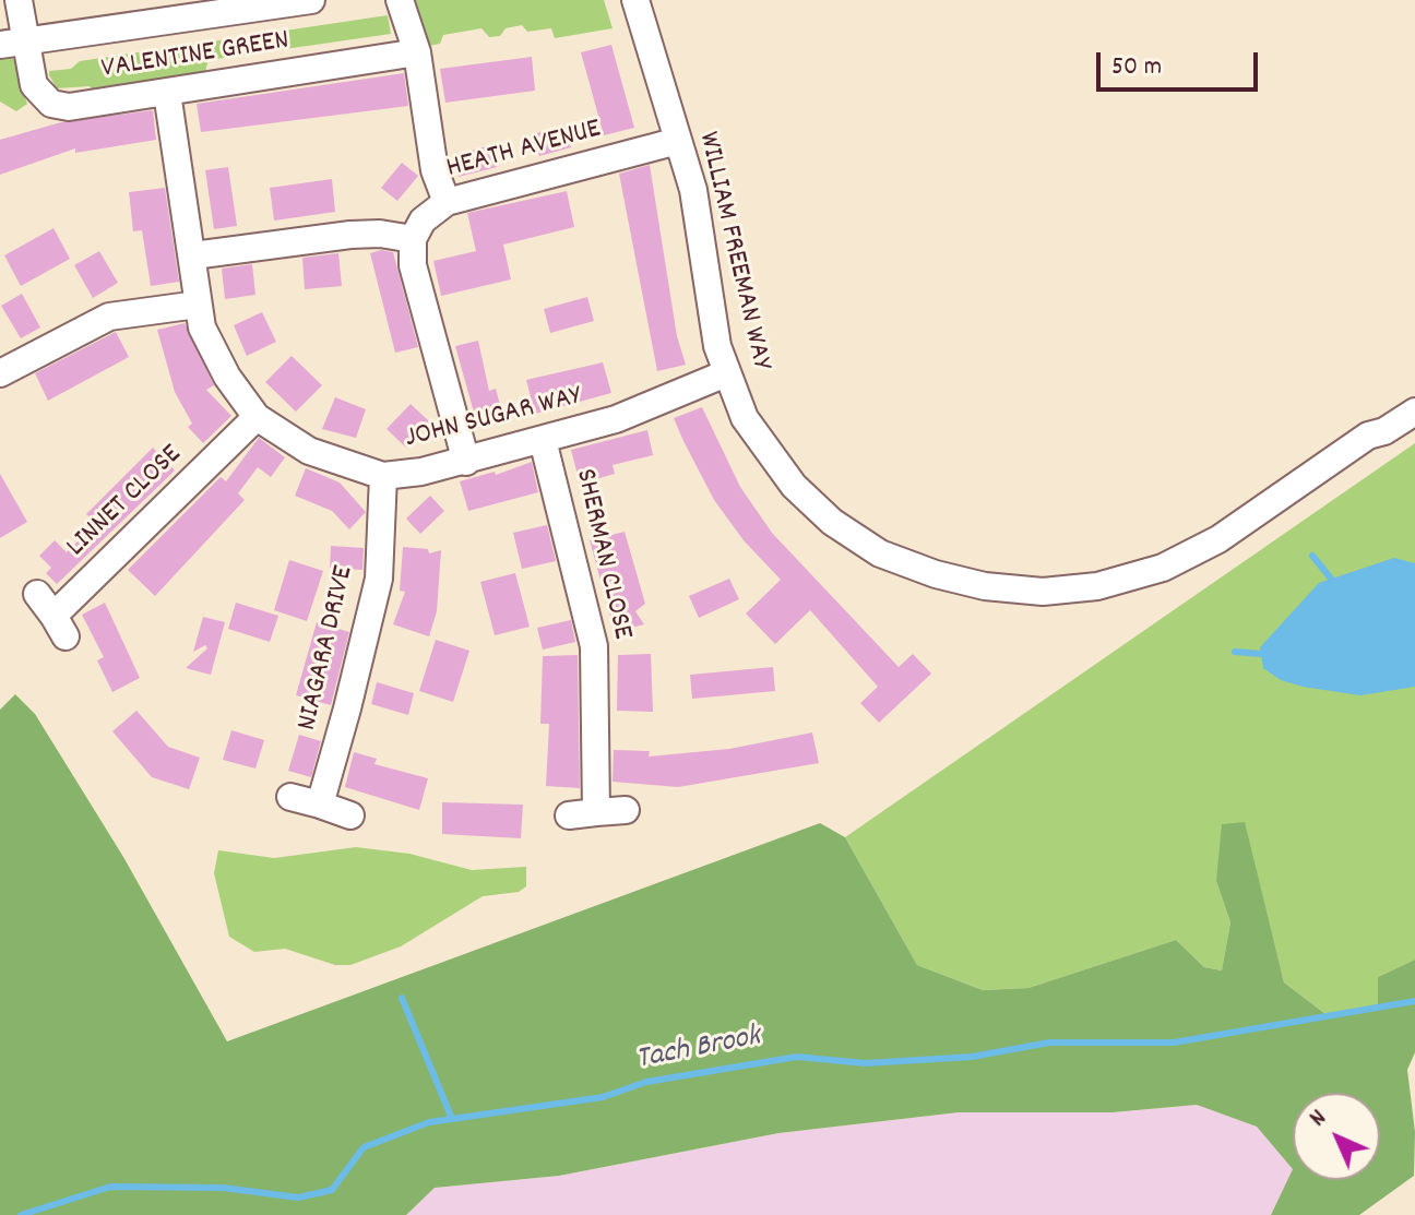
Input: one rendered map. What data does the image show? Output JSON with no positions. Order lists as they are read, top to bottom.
{
  "streets": {
    "street": [
      "VALENTINE GREEN",
      "HEATH AVENUE",
      "WILLIAM FREEMAN WAY",
      "JOHN SUGAR WAY",
      "LINNET CLOSE",
      "SHERMAN CLOSE",
      "NIAGARA DRIVE"
    ]
  },
  "crossings": [
    ["VALENTINE GREEN", "JOHN SUGAR WAY"],
    ["HEATH AVENUE", "WILLIAM FREEMAN WAY"],
    ["WILLIAM FREEMAN WAY", "JOHN SUGAR WAY"],
    ["JOHN SUGAR WAY", "LINNET CLOSE"],
    ["JOHN SUGAR WAY", "SHERMAN CLOSE"],
    ["JOHN SUGAR WAY", "NIAGARA DRIVE"]
  ],
  "water": ["Tach Brook"],
  "scale_bar": "50 m",
  "north": "top left"
}
